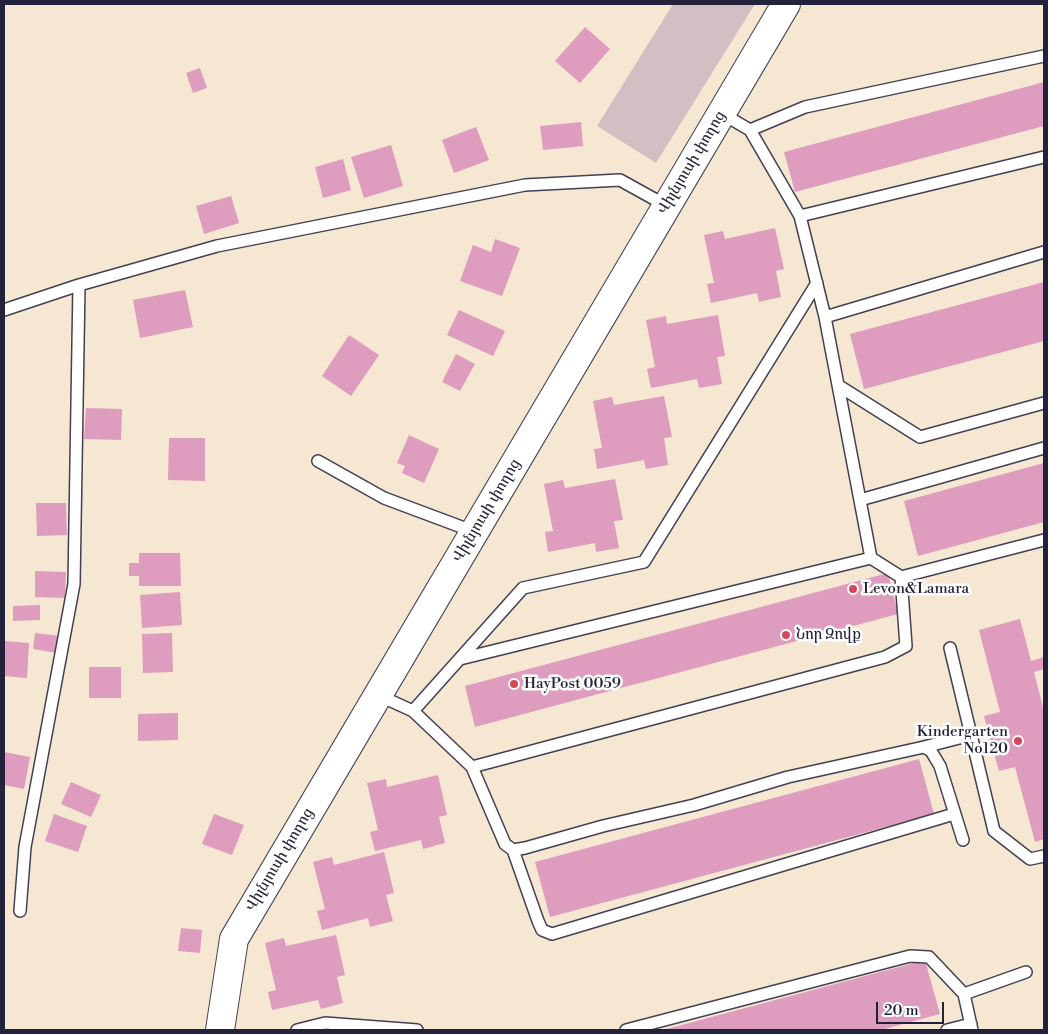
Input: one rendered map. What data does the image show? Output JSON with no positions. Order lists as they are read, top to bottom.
{
  "streets": {
    "street": ["Վիլնյուսի փողոց"]
  },
  "places": [
    "Levon&Lamara",
    "Նոր Զովք",
    "HayPost 0059",
    "Kindergarten No120"
  ],
  "scale_bar": "20 m"
}
